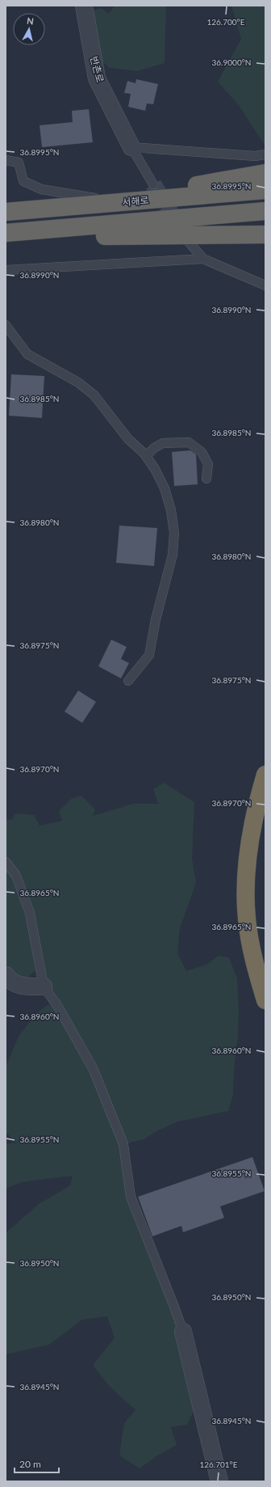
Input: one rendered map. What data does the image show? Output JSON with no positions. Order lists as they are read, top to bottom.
{
  "streets": {
    "highway": ["서해로"],
    "street": ["반촌로"]
  },
  "scale_bar": "20 m",
  "north": "top",
  "coordinates": [
    "126.700°E",
    "36.9000°N",
    "36.8995°N",
    "36.8990°N",
    "36.8985°N",
    "36.8980°N",
    "36.8975°N",
    "36.8970°N",
    "36.8965°N",
    "36.8960°N",
    "36.8955°N",
    "36.8950°N",
    "36.8945°N",
    "126.701°E"
  ]
}
